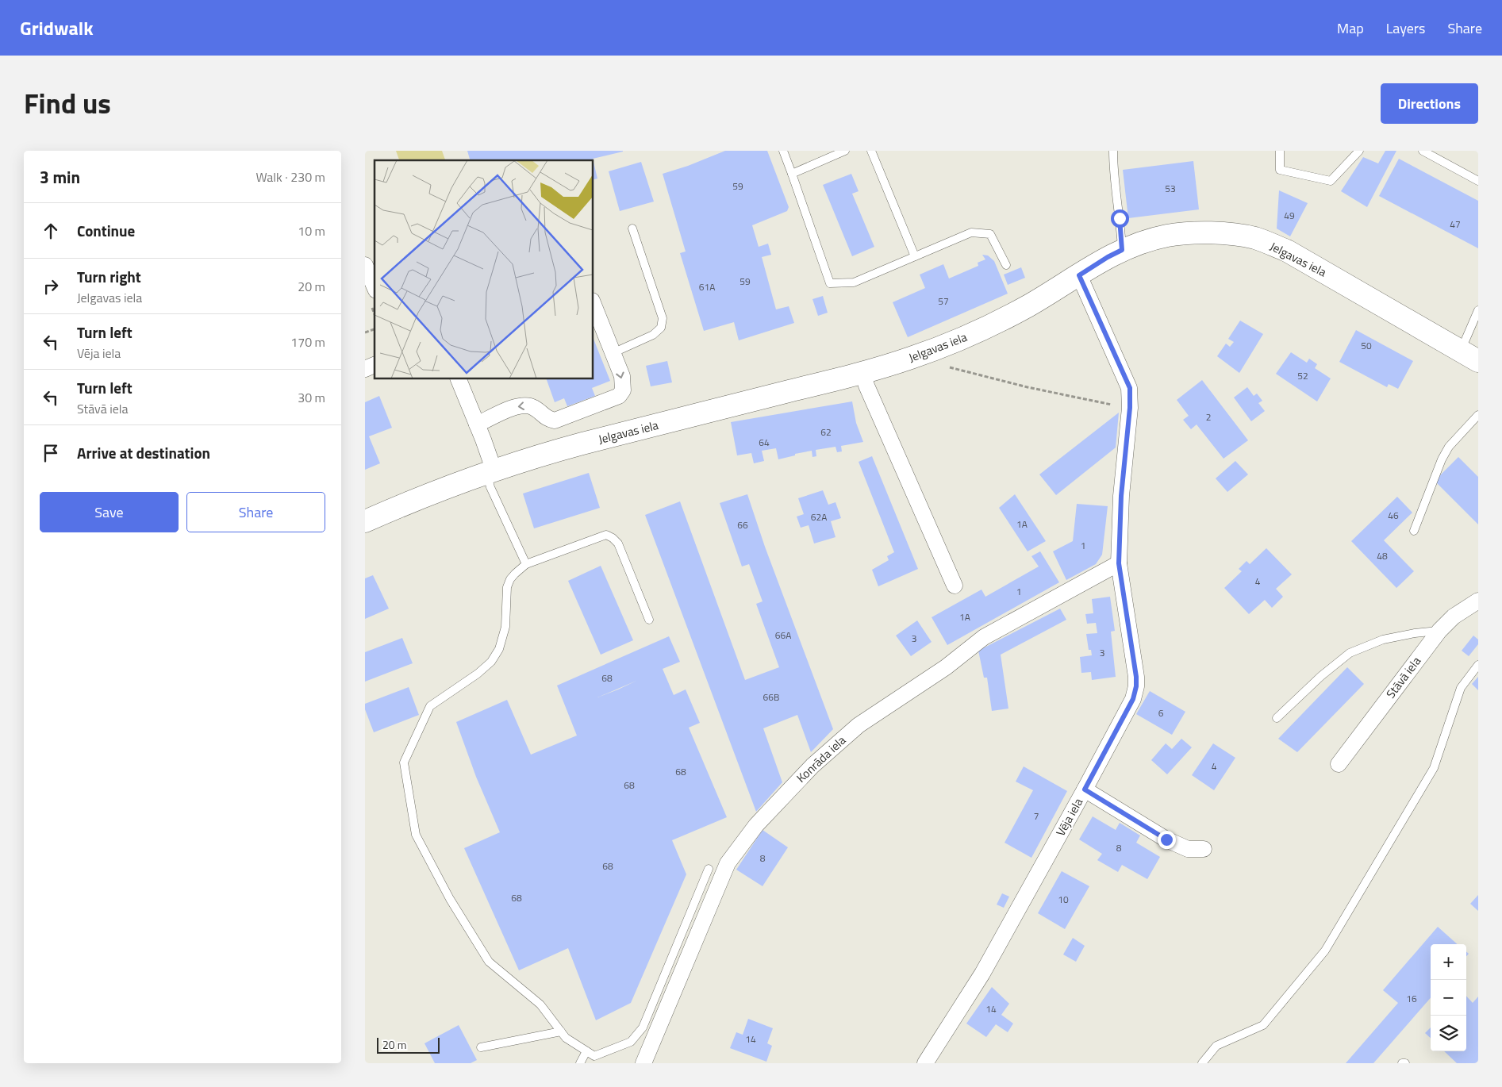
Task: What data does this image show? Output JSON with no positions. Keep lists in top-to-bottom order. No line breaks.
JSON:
{"streets":{"street":["Jelgavas iela","Stāvā iela","Konrāda iela","Vēja iela"]},"crossings":[["Jelgavas iela","Vēja iela"],["Konrāda iela","Vēja iela"]],"house_numbers":["59","53","49","47","59","61A","57","50","52","2","62","64","46","62A","1A","66","1","48","4","1","1A","66A","3","3","68","66B","6","4","68","68","7","8","8","68","68","10","16","14","14"],"scale_bar":"20 m","page":{"header":"Gridwalk","nav":["Map","Layers","Share"],"title":"Find us","buttons":["Directions",["Save","Share"]],"heading":["3 min","Walk · 230 m"],"list":[["Continue","10 m"],["Turn right","Jelgavas iela","20 m"],["Turn left","Vēja iela","170 m"],["Turn left","Stāvā iela","30 m"],"Arrive at destination"],"map_buttons":["+","−"],"scale":"20 m"}}
